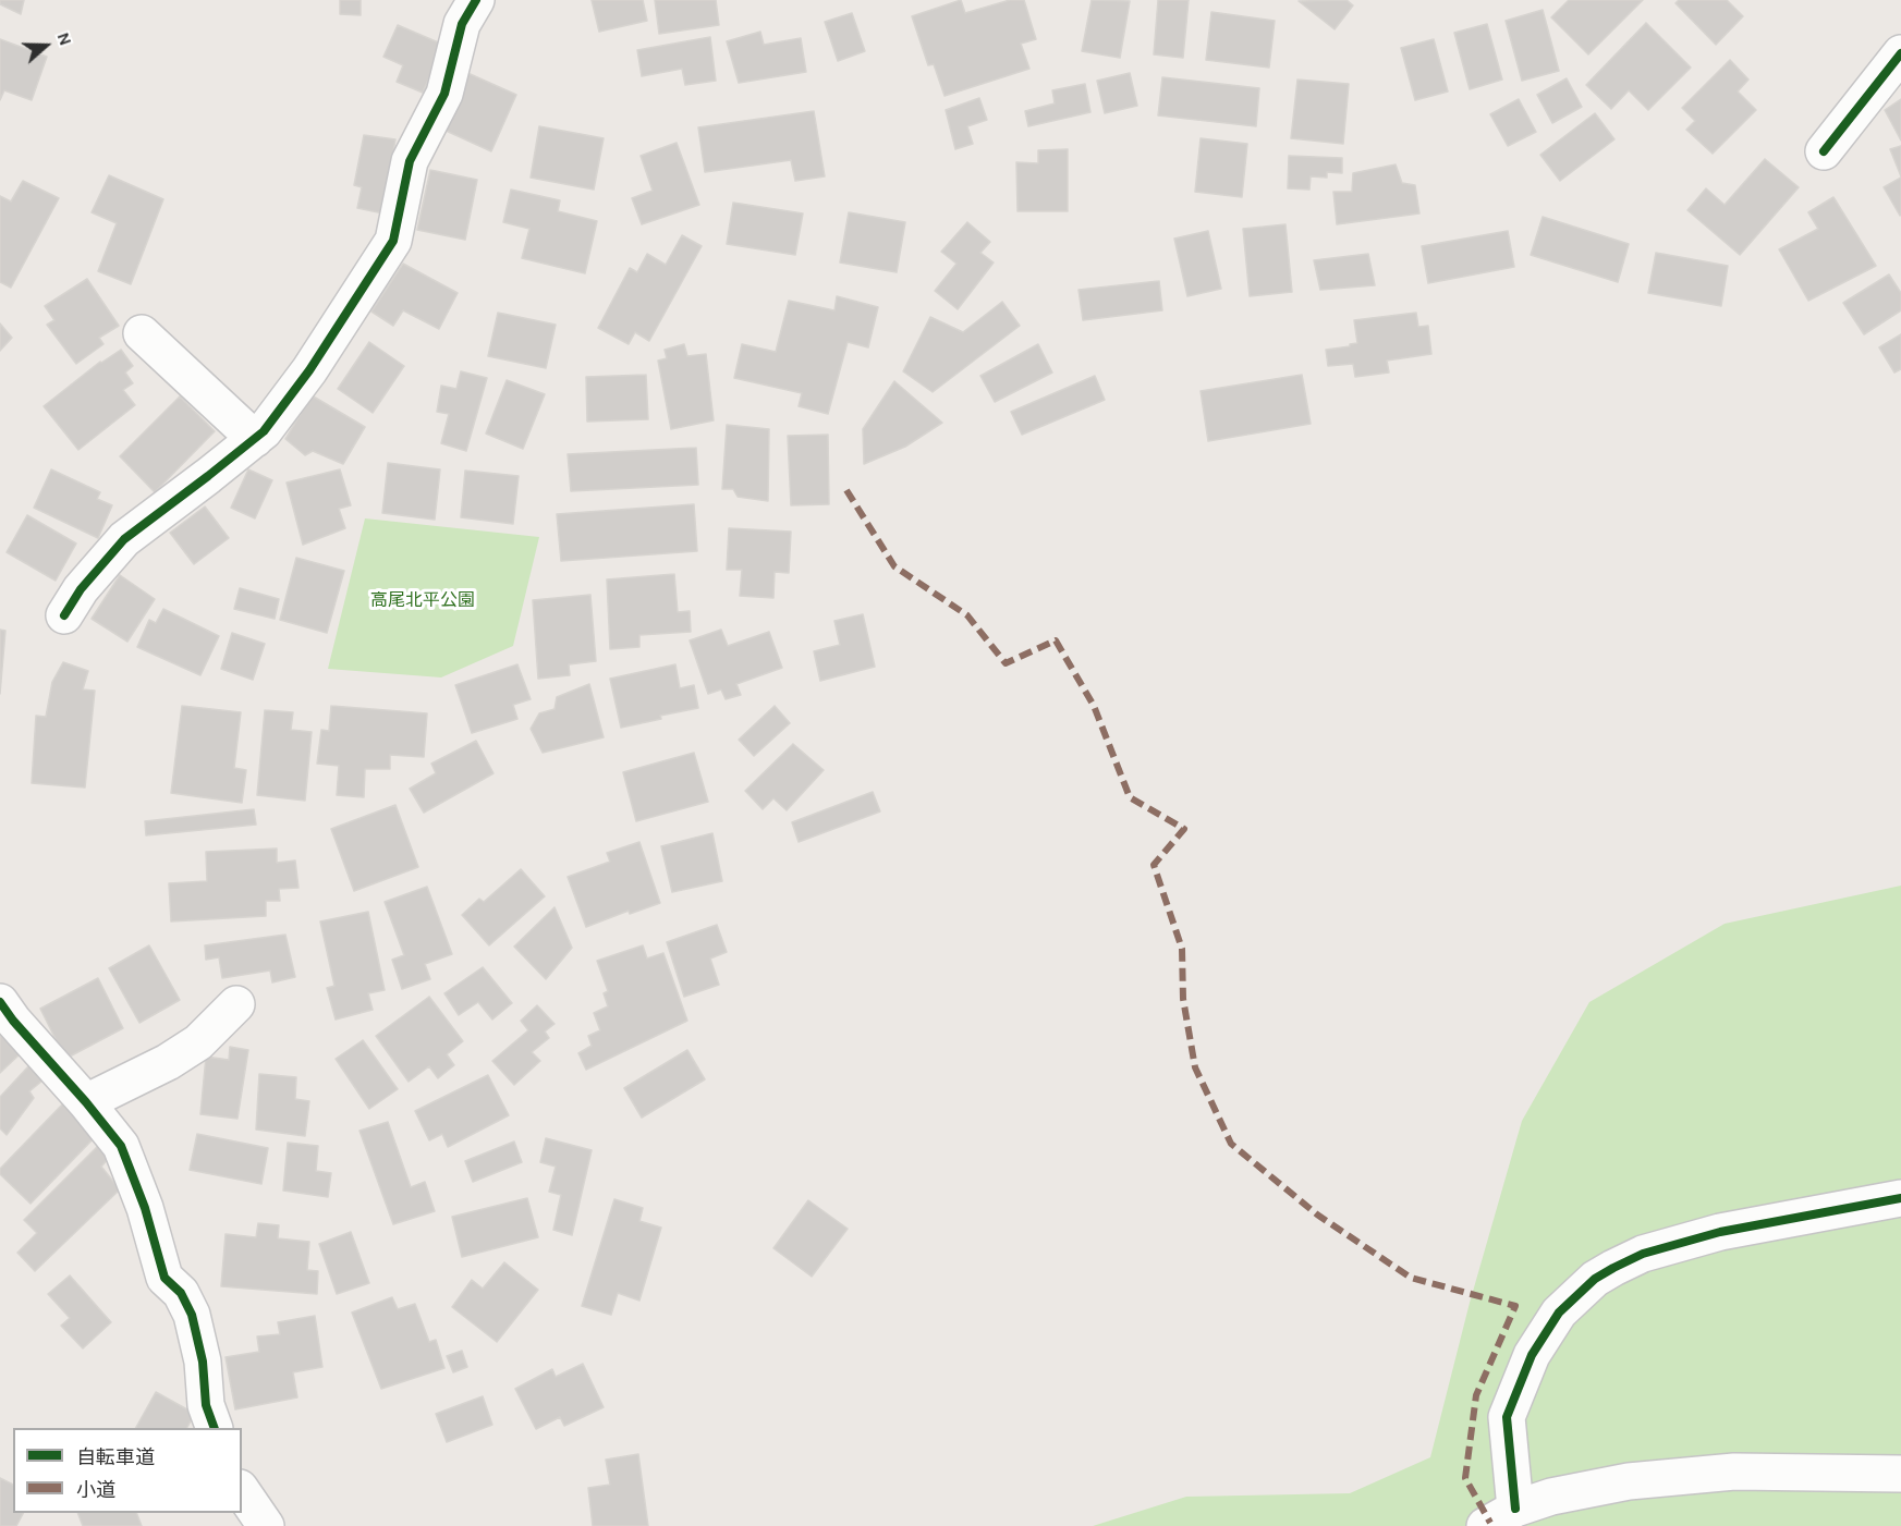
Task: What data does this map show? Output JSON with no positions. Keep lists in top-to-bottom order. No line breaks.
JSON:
{"parks":["高尾北平公園"],"legend":["自転車道","小道"],"north":"right"}
